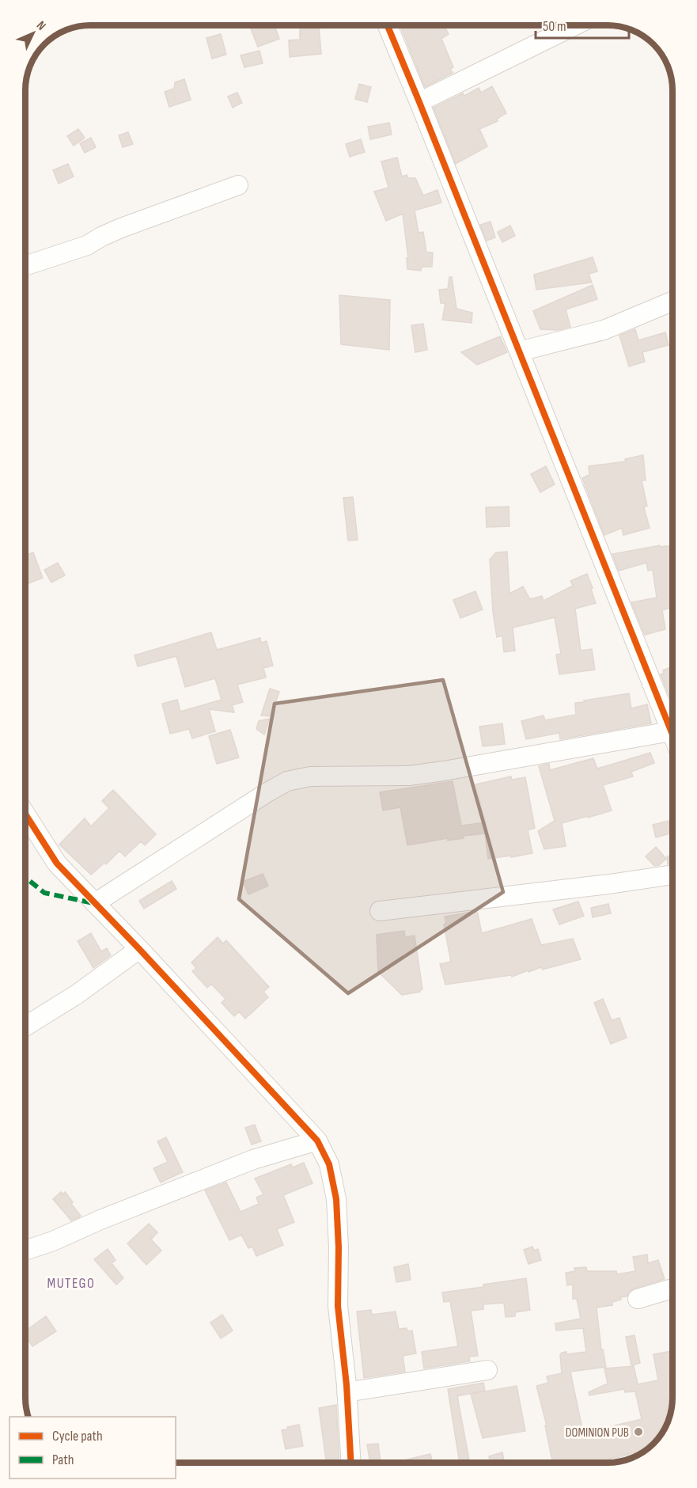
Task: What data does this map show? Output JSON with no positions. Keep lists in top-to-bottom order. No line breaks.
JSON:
{"districts":["MUTEGO"],"places":["DOMINION PUB"],"legend":["Cycle path","Path"],"scale_bar":"50 m","north":"top right"}
